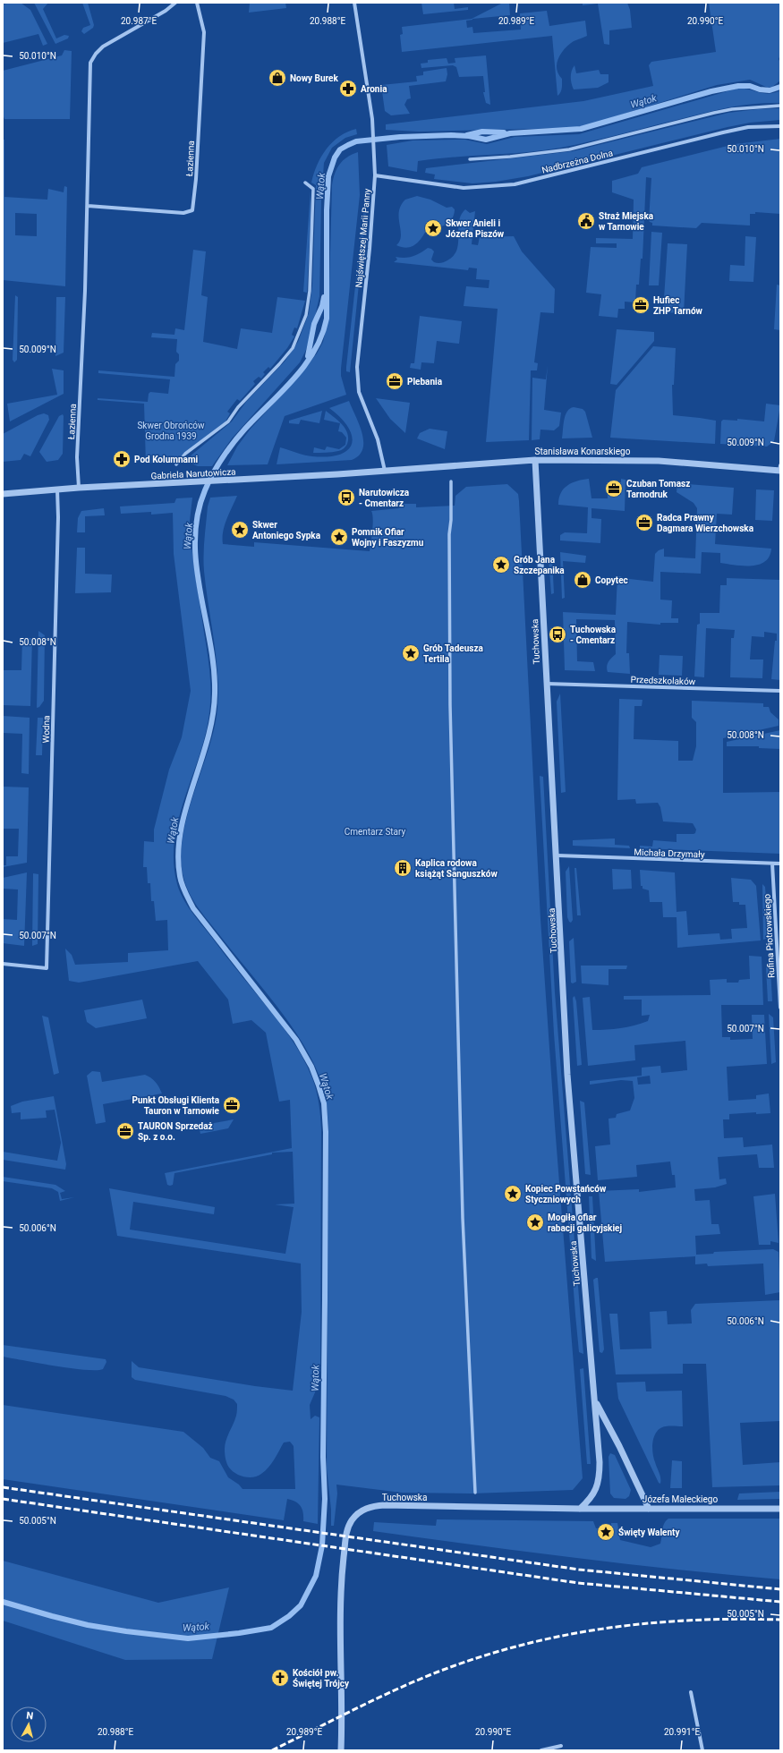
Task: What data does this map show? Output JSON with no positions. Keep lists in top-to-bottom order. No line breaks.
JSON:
{"streets":{"street":["Łazienna","Nadbrzeżna Dolna","Najświętszej Marii Panny","Stanisława Konarskiego","Gabriela Narutowicza","Tuchowska","Przedszkolaków","Wodna","Michała Drzymały","Rufina Piotrowskiego","Józefa Małeckiego"]},"crossings":[["Łazienna","Gabriela Narutowicza"],["Nadbrzeżna Dolna","Najświętszej Marii Panny"],["Najświętszej Marii Panny","Stanisława Konarskiego"],["Najświętszej Marii Panny","Gabriela Narutowicza"],["Stanisława Konarskiego","Gabriela Narutowicza"],["Stanisława Konarskiego","Tuchowska"],["Gabriela Narutowicza","Wodna"],["Tuchowska","Przedszkolaków"],["Tuchowska","Michała Drzymały"],["Tuchowska","Józefa Małeckiego"],["Michała Drzymały","Rufina Piotrowskiego"]],"water":["Wątok"],"parks":["Skwer Obrońców Grodna 1939","Cmentarz Stary"],"places":{"shop":["Nowy Burek","Copytec"],"pharmacy":["Aronia","Pod Kolumnami"],"public building":["Straż Miejska w Tarnowie"],"place":["Skwer Anieli i Józefa Piszów","Skwer Antoniego Sypka","Pomnik Ofiar Wojny i Faszyzmu","Grób Jana Szczepanika","Grób Tadeusza Tertila","Kopiec Powstańców Styczniowych","Mogiła ofiar rabacji galicyjskiej","Święty Walenty"],"office":["Hufiec ZHP Tarnów","Plebania","Czuban Tomasz Tarnodruk","Radca Prawny Dagmara Wierzchowska","Punkt Obsługi Klienta Tauron w Tarnowie","TAURON Sprzedaż Sp. z o.o."],"bus stop":["Narutowicza - Cmentarz","Tuchowska - Cmentarz"],"building":["Kaplica rodowa książąt Sanguszków"],"church":["Kościół pw. Świętej Trójcy"]},"north":"top","coordinates":["20.987°E","20.988°E","20.989°E","20.990°E","50.010°N","50.009°N","50.008°N","50.007°N","50.006°N","50.005°N","20.991°E"]}
